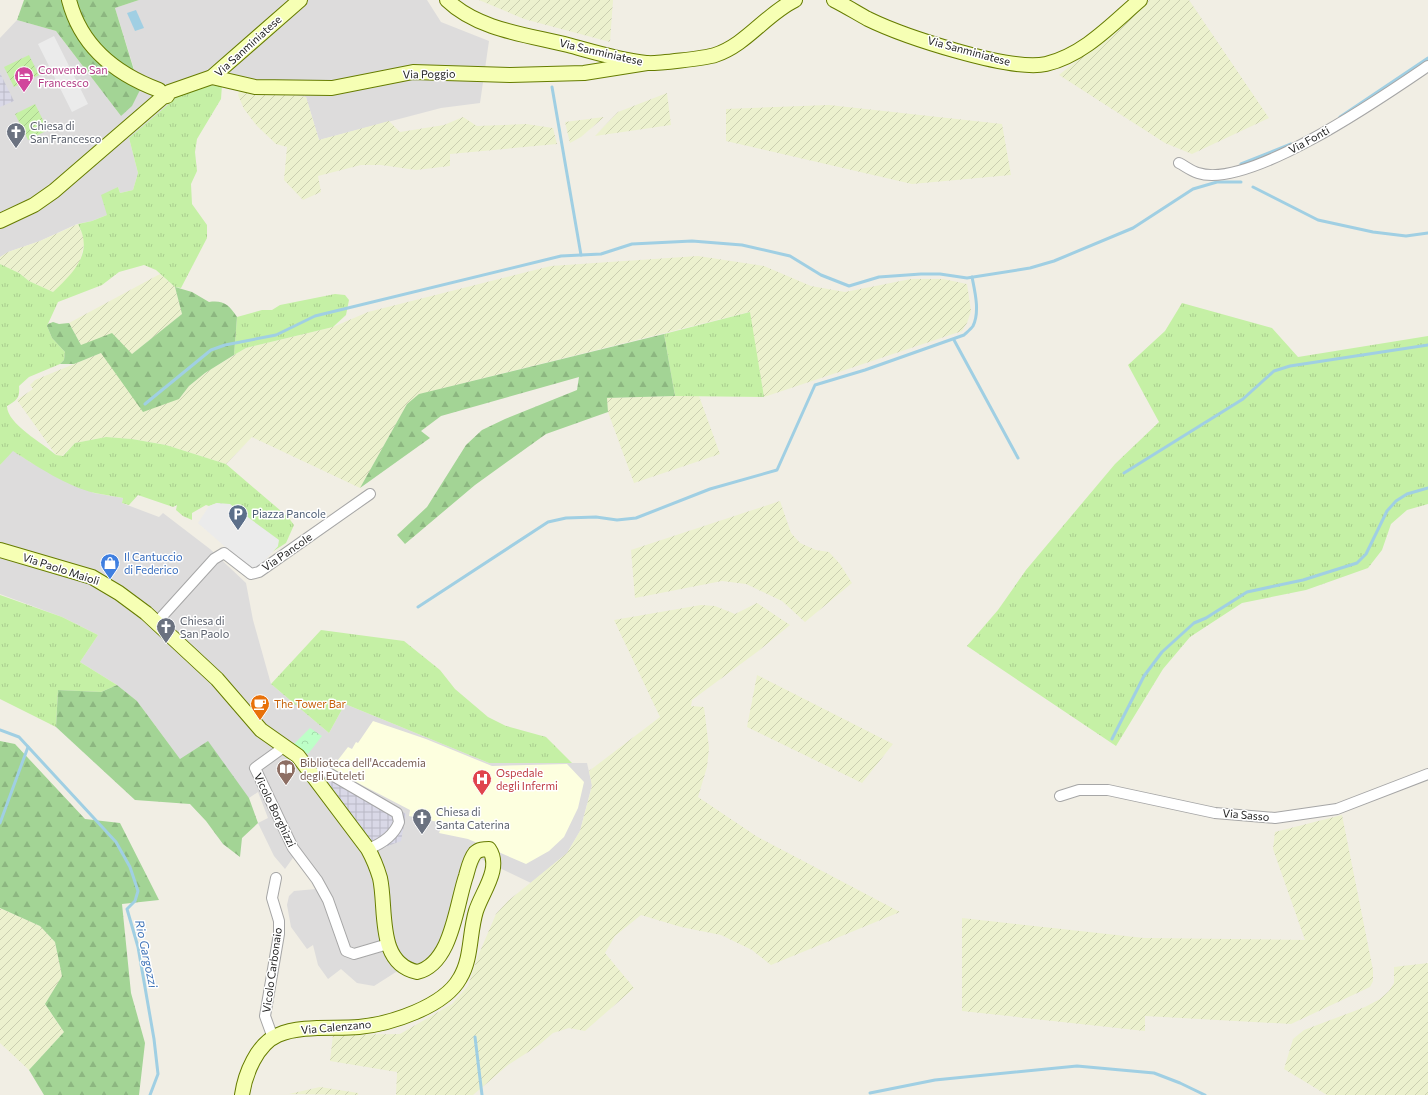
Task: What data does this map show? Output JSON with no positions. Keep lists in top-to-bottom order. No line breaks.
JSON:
{"streets":{"main road":["Via Sanminiatese","Via Poggio","Via Paolo Maioli","Via Calenzano"],"street":["Via Fonti","Via Pancole","Vicolo Borghizzi","Via Sasso","Vicolo Carbonaio"]},"crossings":[["Via Sanminiatese","Via Poggio"],["Via Pancole","Via Paolo Maioli"],["Via Paolo Maioli","Vicolo Borghizzi"],["Via Paolo Maioli","Via Calenzano"],["Vicolo Borghizzi","Via Calenzano"],["Vicolo Carbonaio","Via Calenzano"]],"water":["Rio Gargozzi"],"places":{"hotel":["Convento San Francesco"],"church":["Chiesa di San Francesco","Chiesa di San Paolo","Chiesa di Santa Caterina"],"parking":["Piazza Pancole"],"shop":["Il Cantuccio di Federico"],"cafe":["The Tower Bar"],"library":["Biblioteca dell'Accademia degli Euteleti"],"hospital":["Ospedale degli Infermi"]}}
